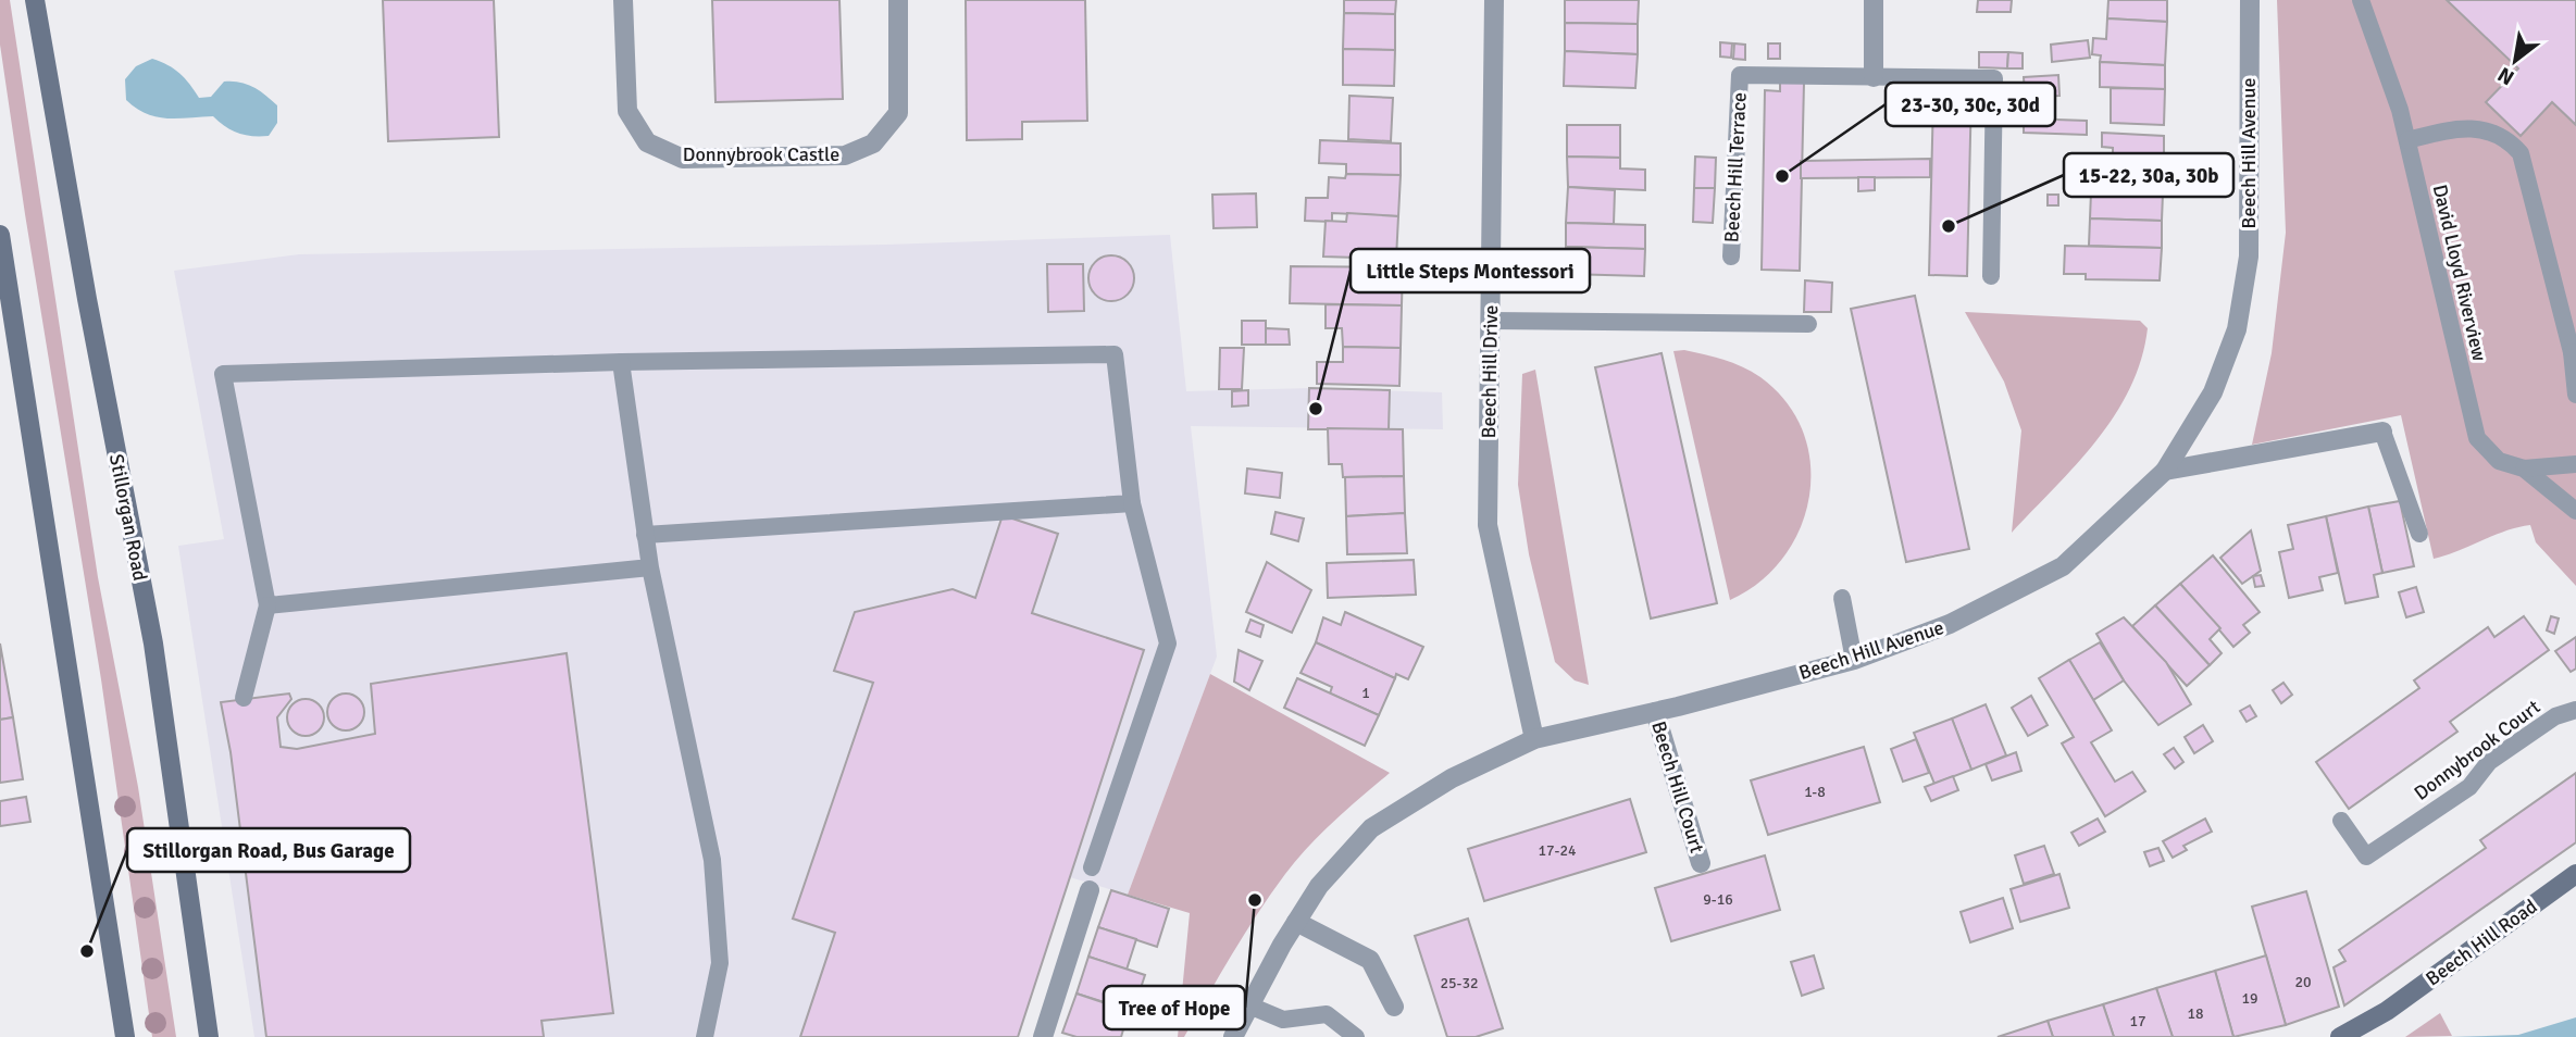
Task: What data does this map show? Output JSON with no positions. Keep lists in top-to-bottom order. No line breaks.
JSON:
{"streets":{"main road":["Stillorgan Road","Beech Hill Road"],"street":["Beech Hill Avenue","Donnybrook Castle","Beech Hill Drive","Beech Hill Court"],"lane":["Beech Hill Terrace","David Lloyd Riverview","Donnybrook Court"]},"crossings":[["Beech Hill Avenue","Beech Hill Drive"],["Beech Hill Avenue","Beech Hill Court"]],"places":["23-30, 30c, 30d","15-22, 30a, 30b","Little Steps Montessori","Tree of Hope","Stillorgan Road, Bus Garage"],"house_numbers":["1","1-8","17-24","9-16","20","25-32","19","18","17"],"north":"bottom left"}
